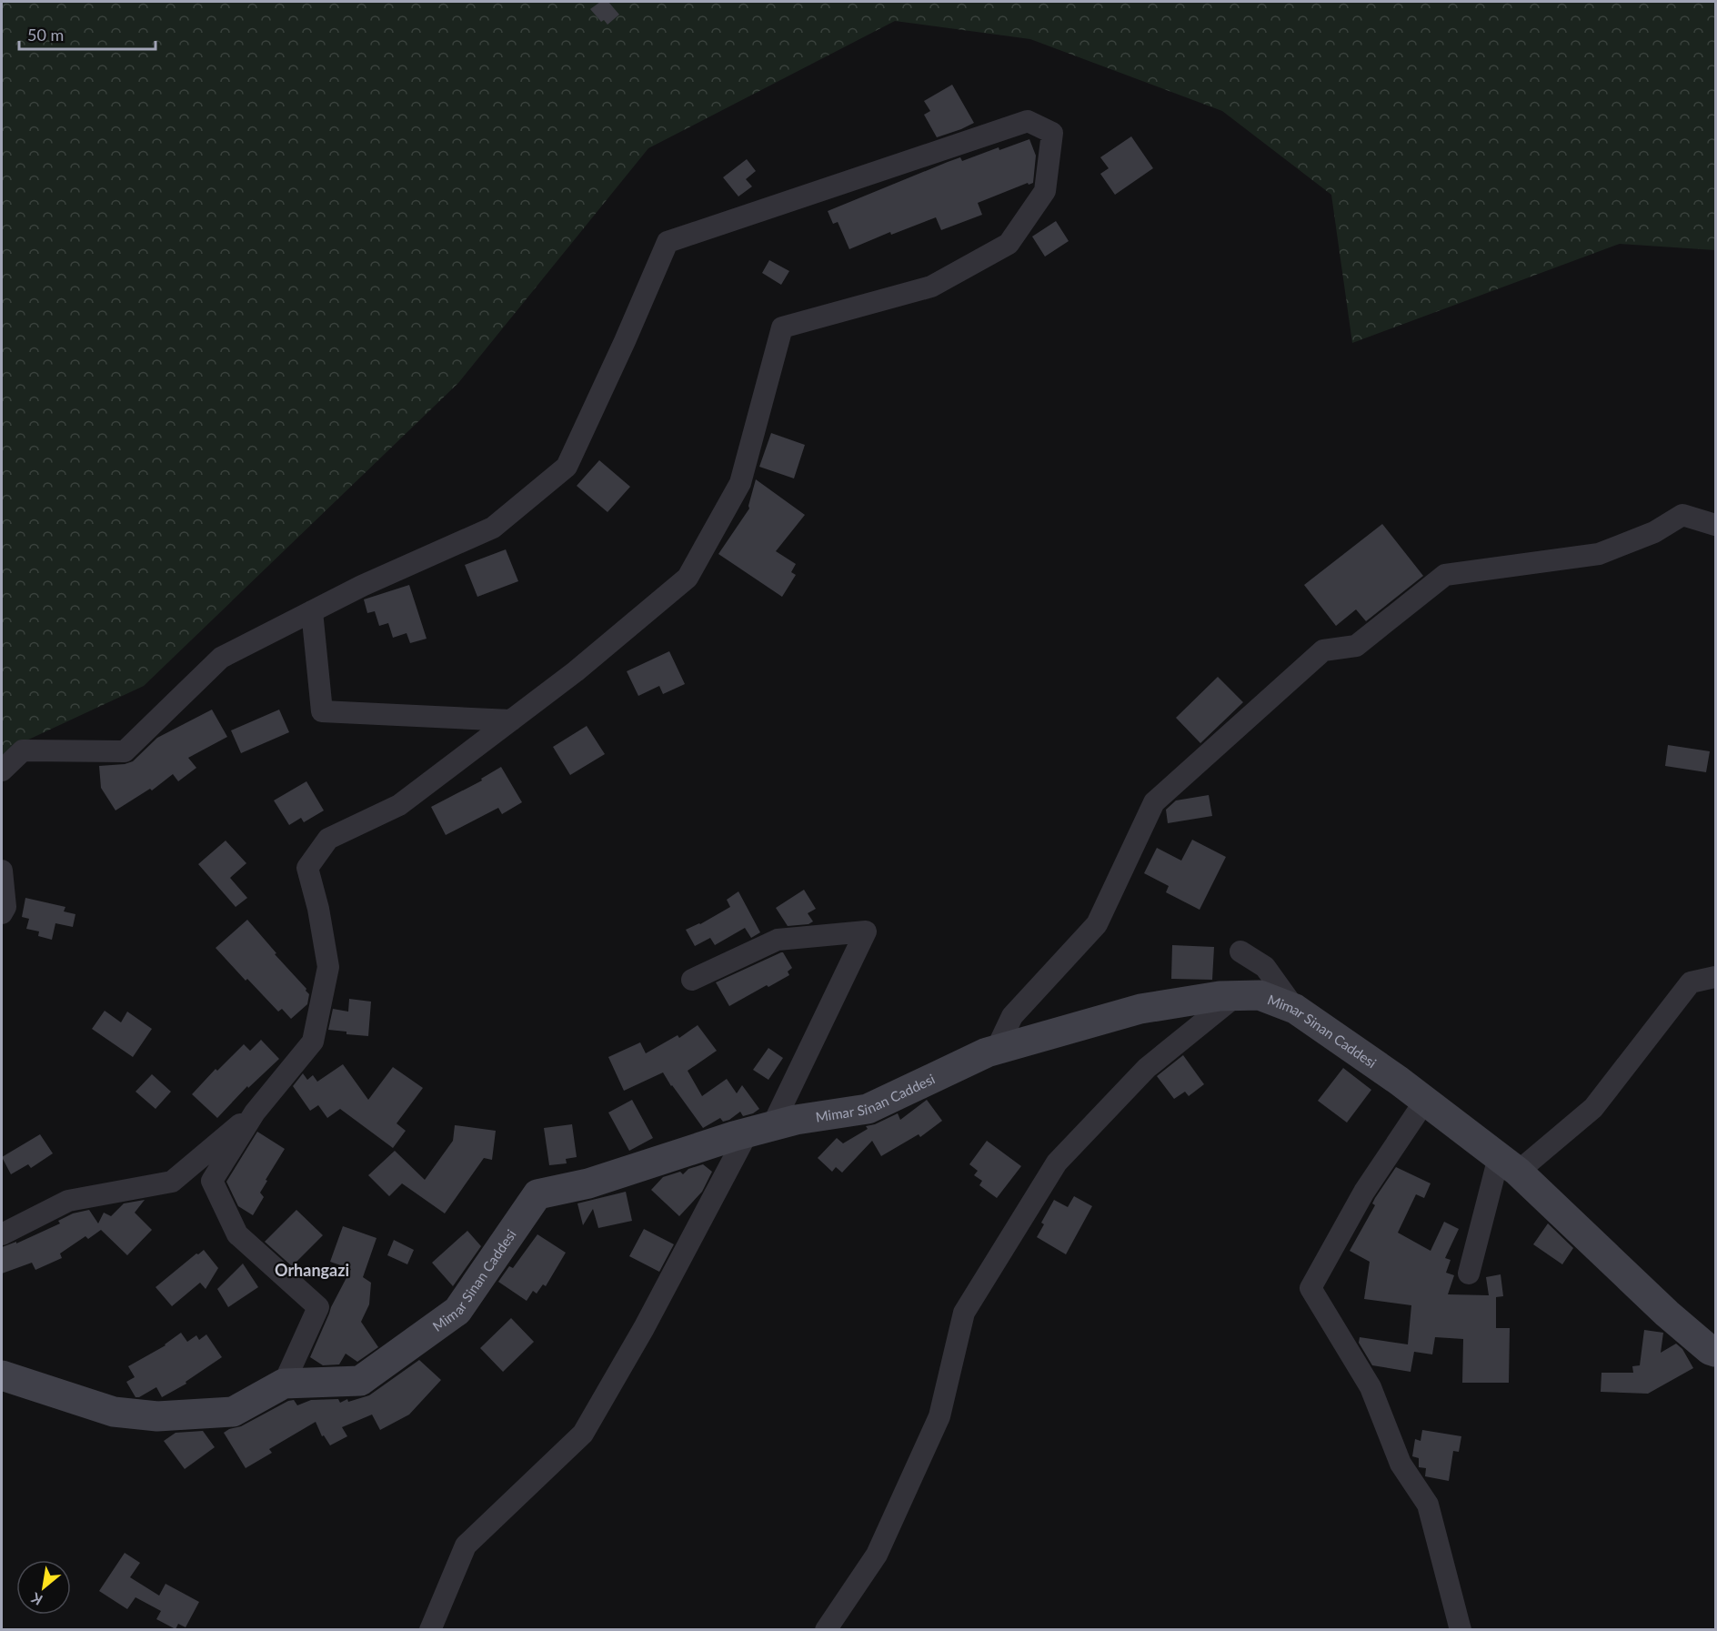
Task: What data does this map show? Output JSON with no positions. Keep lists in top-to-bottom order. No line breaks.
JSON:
{"streets":{"street":["Mimar Sinan Caddesi"]},"districts":["Orhangazi"],"scale_bar":"50 m","north":"bottom left"}
